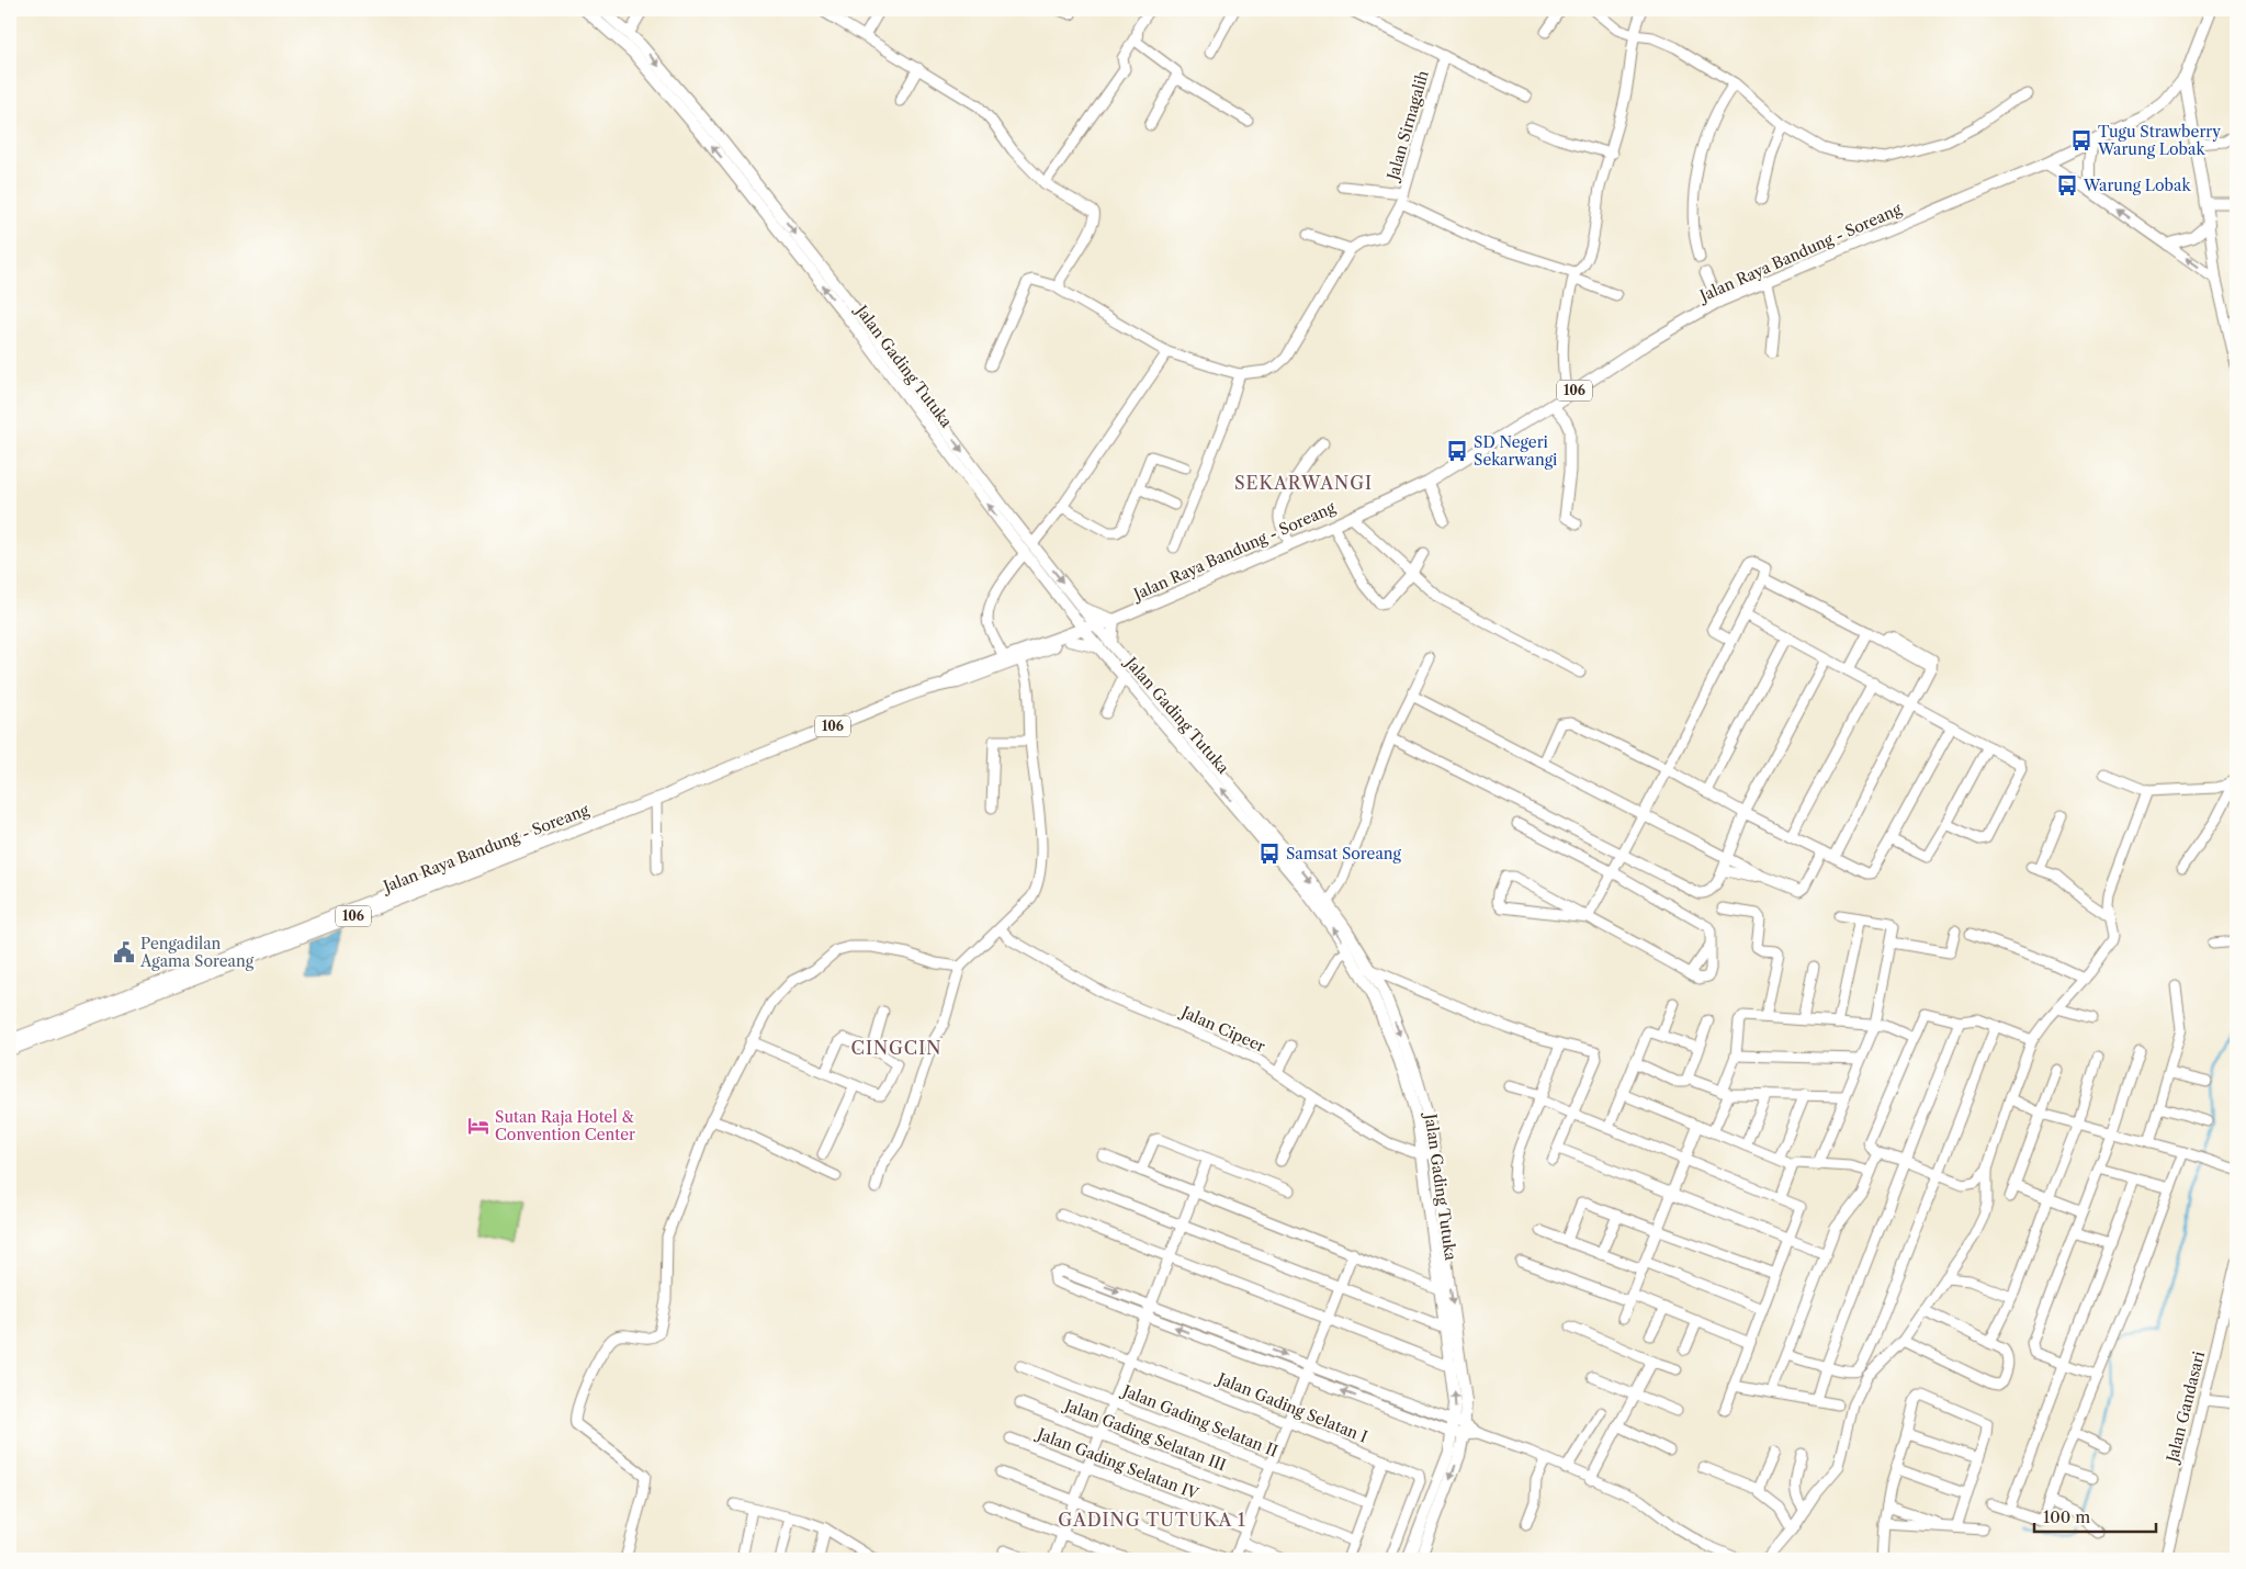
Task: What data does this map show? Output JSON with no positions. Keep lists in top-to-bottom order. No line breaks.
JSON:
{"streets":{"main road":["Jalan Raya Bandung - Soreang","Jalan Gading Tutuka","106"],"street":["Jalan Sirnagalih","Jalan Cipeer","Jalan Gandasari","Jalan Gading Selatan I","Jalan Gading Selatan II","Jalan Gading Selatan III","Jalan Gading Selatan IV"]},"crossings":[["Jalan Raya Bandung - Soreang","Jalan Gading Tutuka"],["Jalan Raya Bandung - Soreang","106"],["Jalan Gading Tutuka","Jalan Cipeer"]],"districts":["SEKARWANGI","CINGCIN","GADING TUTUKA 1"],"places":{"bus stop":["Tugu Strawberry Warung Lobak","Warung Lobak","SD Negeri Sekarwangi","Samsat Soreang"],"public building":["Pengadilan Agama Soreang"],"hotel":["Sutan Raja Hotel & Convention Center"]},"scale_bar":"100 m"}
